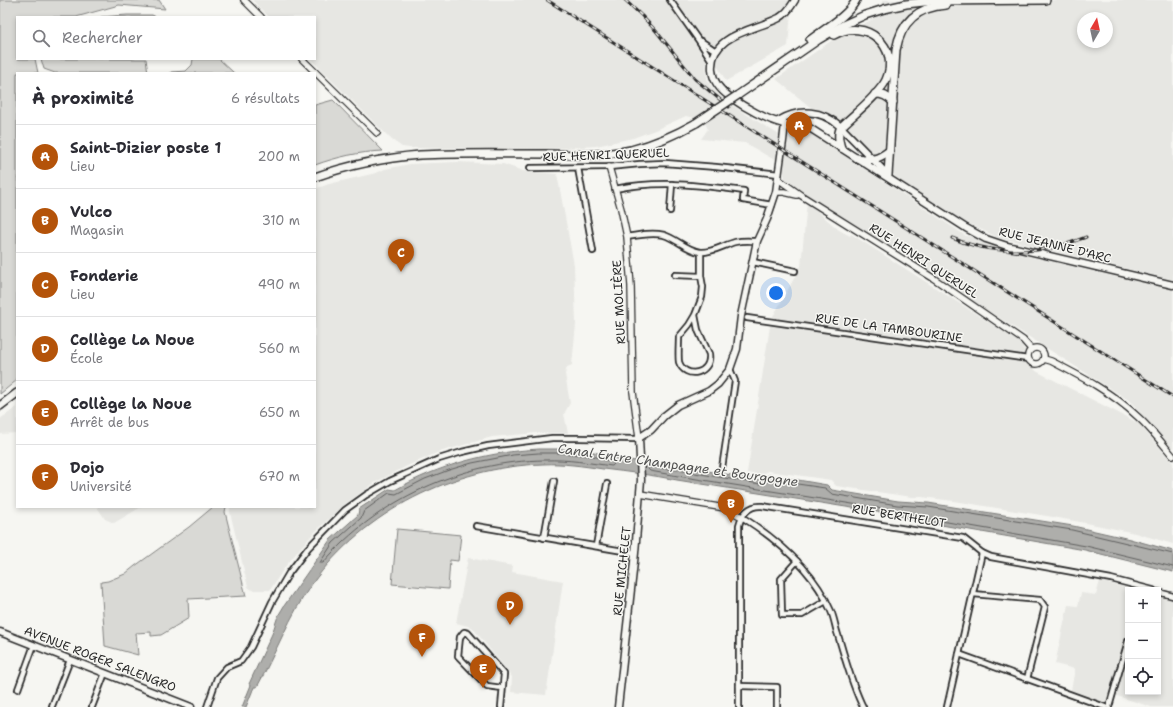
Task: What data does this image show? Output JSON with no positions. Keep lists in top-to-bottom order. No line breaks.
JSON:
{"streets":{"main road":["RUE JEANNE D'ARC","RUE MICHELET","AVENUE ROGER SALENGRO"],"street":["RUE HENRI QUERUEL","RUE MOLIÈRE","RUE DE LA TAMBOURINE","RUE BERTHELOT"]},"crossings":[["RUE HENRI QUERUEL","RUE MOLIÈRE"],["RUE HENRI QUERUEL","RUE DE LA TAMBOURINE"],["RUE MOLIÈRE","RUE MICHELET"]],"water":["Canal Entre Champagne et Bourgogne"],"north":"top","page":{"search":"Rechercher","heading":["À proximité","6 résultats"],"pins":["A","C","B","D","F","E"],"list":[{"mark":"A","name":"Saint-Dizier poste 1","note":"Lieu","value":"200 m"},{"mark":"B","name":"Vulco","note":"Magasin","value":"310 m"},{"mark":"C","name":"Fonderie","note":"Lieu","value":"490 m"},{"mark":"D","name":"Collège La Noue","note":"École","value":"560 m"},{"mark":"E","name":"Collège la Noue","note":"Arrêt de bus","value":"650 m"},{"mark":"F","name":"Dojo","note":"Université","value":"670 m"}],"map_buttons":["+","−"]}}
